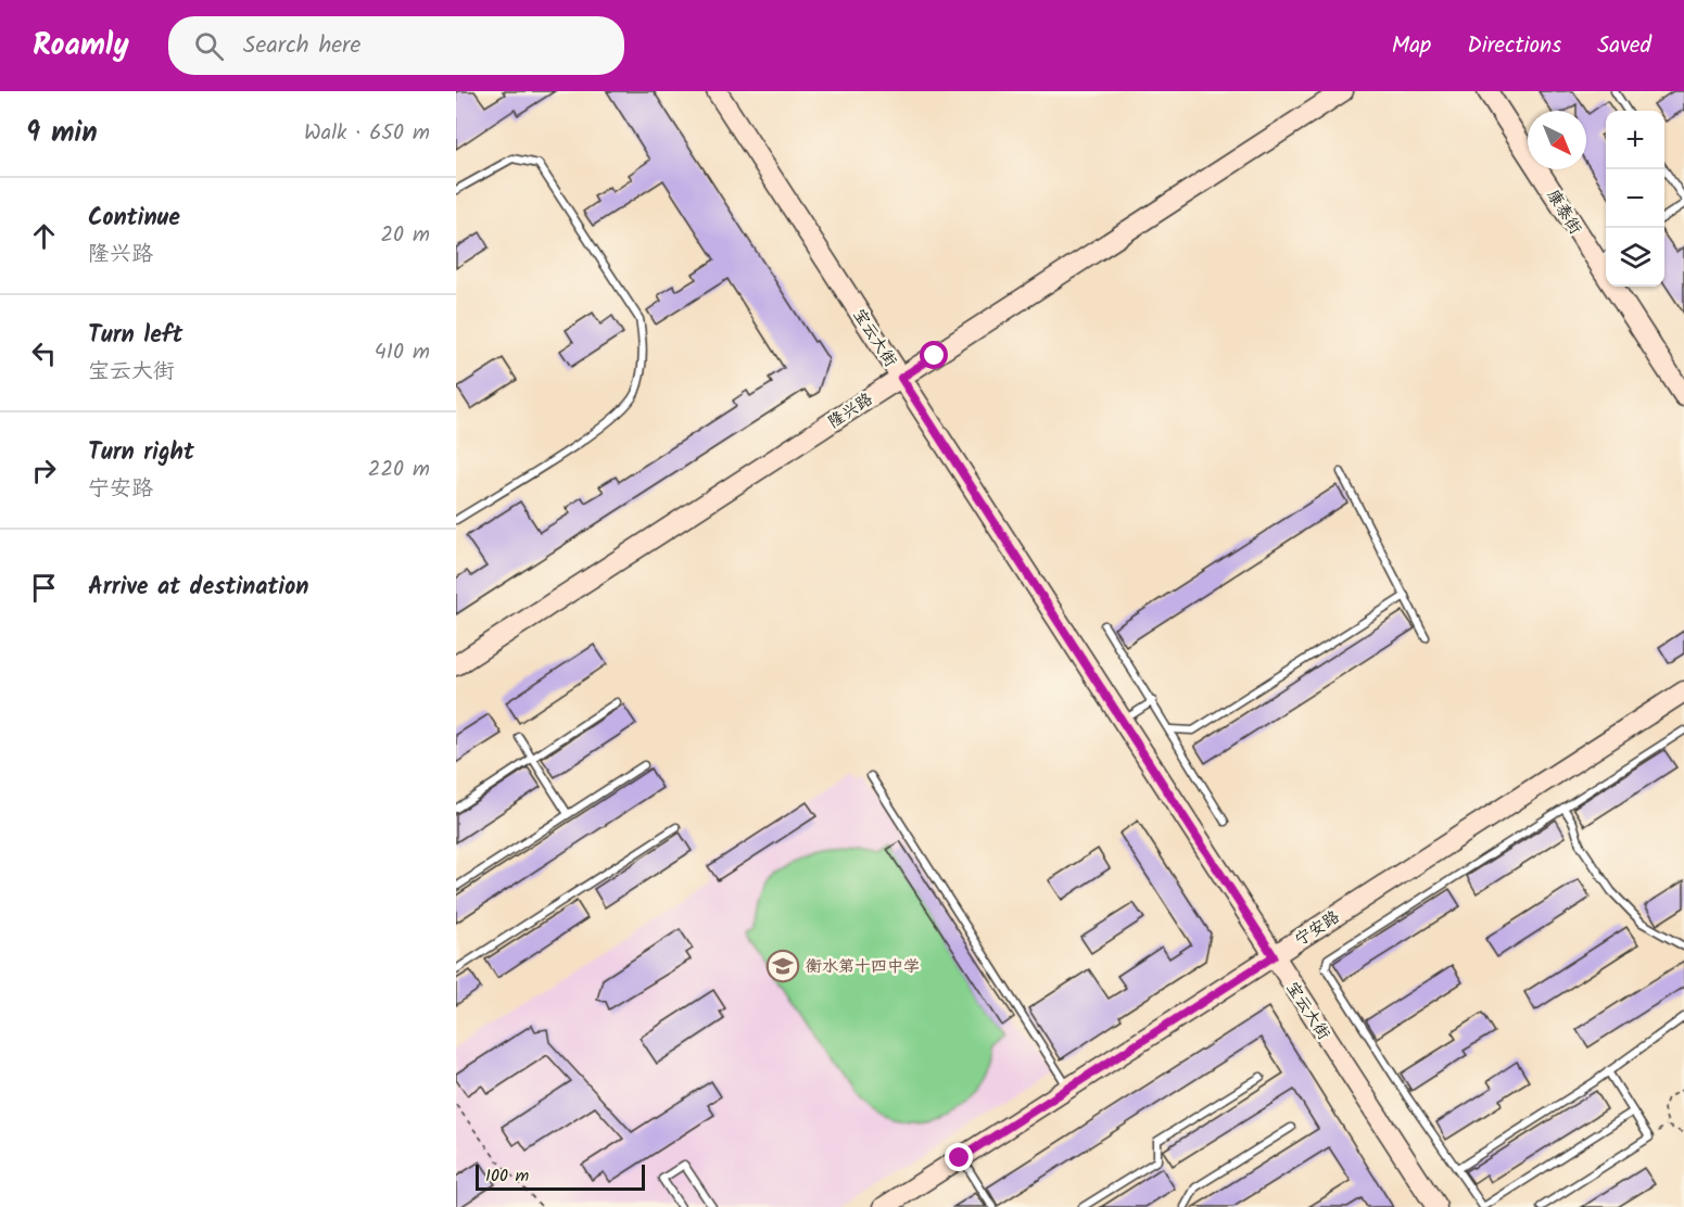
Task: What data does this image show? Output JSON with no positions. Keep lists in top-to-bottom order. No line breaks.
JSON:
{"streets":{"street":["康泰街","宝云大街","隆兴路","宁安路"]},"crossings":[["宝云大街","隆兴路"],["宝云大街","宁安路"]],"places":{"school or university":["衡水第十四中学"]},"scale_bar":"100 m","north":"bottom right","page":{"header":"Roamly","search":"Search here","nav":["Map","Directions","Saved"],"heading":["9 min","Walk · 650 m"],"map_buttons":["+","−"],"list":[["Continue","隆兴路","20 m"],["Turn left","宝云大街","410 m"],["Turn right","宁安路","220 m"],"Arrive at destination"],"scale":"100 m"}}
